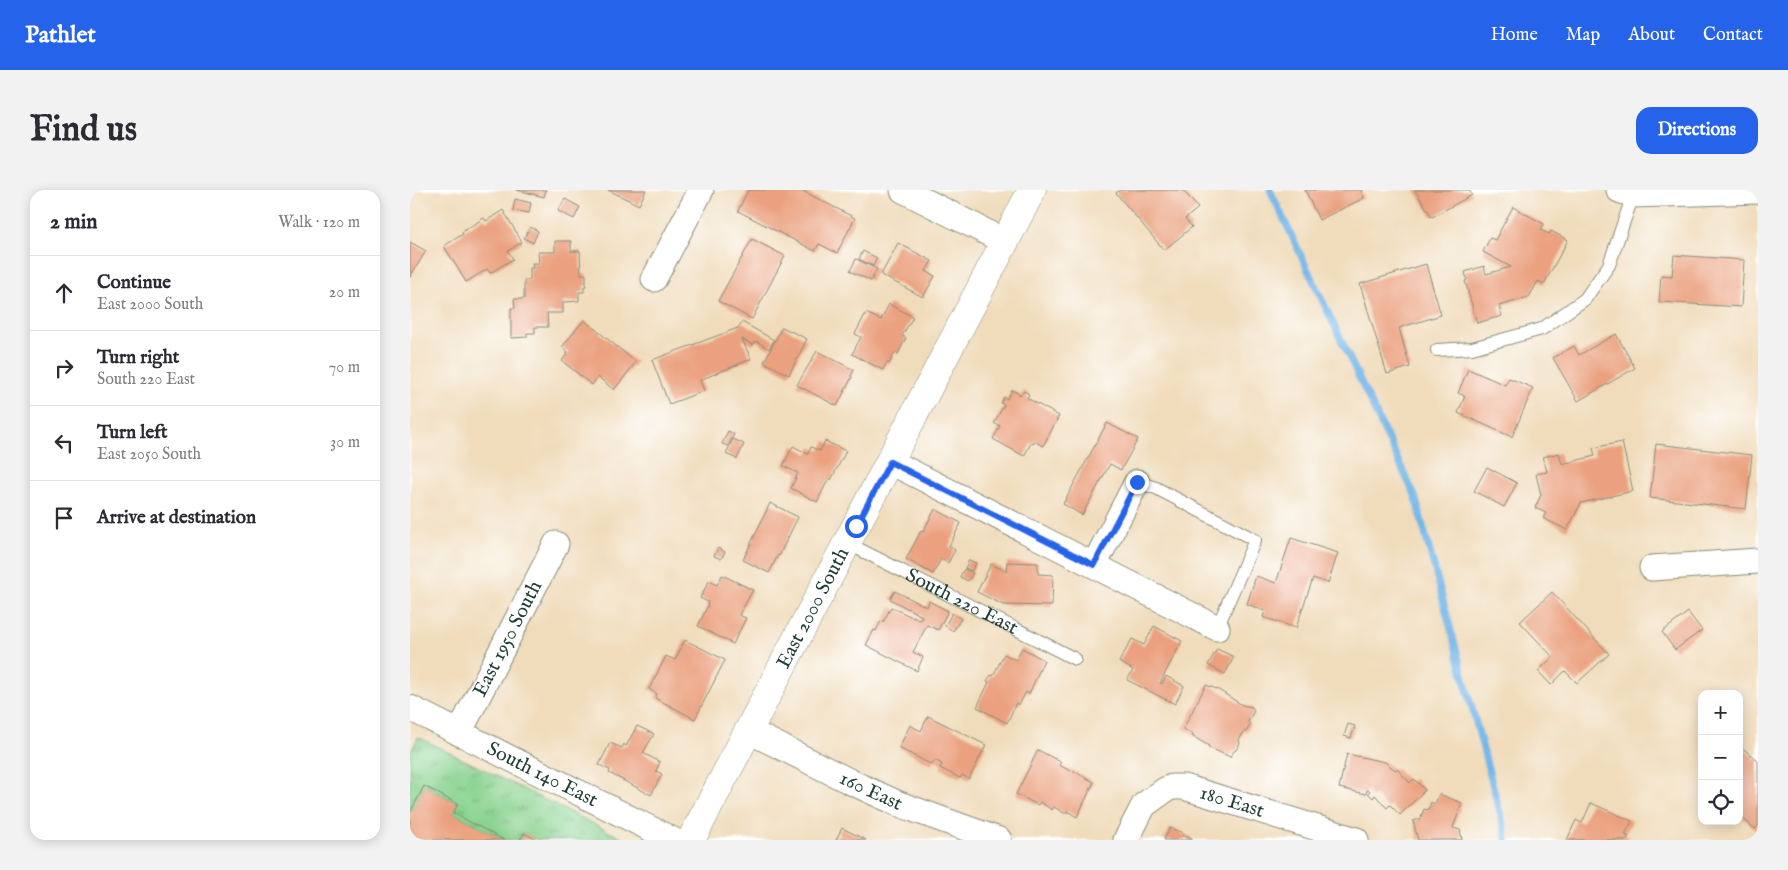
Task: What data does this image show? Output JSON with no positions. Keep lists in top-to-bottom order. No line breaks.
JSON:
{"streets":{"street":["East 2000 South","East 1950 South","South 140 East","160 East","180 East"],"lane":["South 220 East"]},"crossings":[["South 220 East","East 2000 South"],["East 2000 South","160 East"],["East 1950 South","South 140 East"]],"page":{"header":"Pathlet","nav":["Home","Map","About","Contact"],"buttons":"Directions","title":"Find us","heading":["2 min","Walk · 120 m"],"list":[["Continue","East 2000 South","20 m"],["Turn right","South 220 East","70 m"],["Turn left","East 2050 South","30 m"],"Arrive at destination"],"map_buttons":["+","−"]}}
